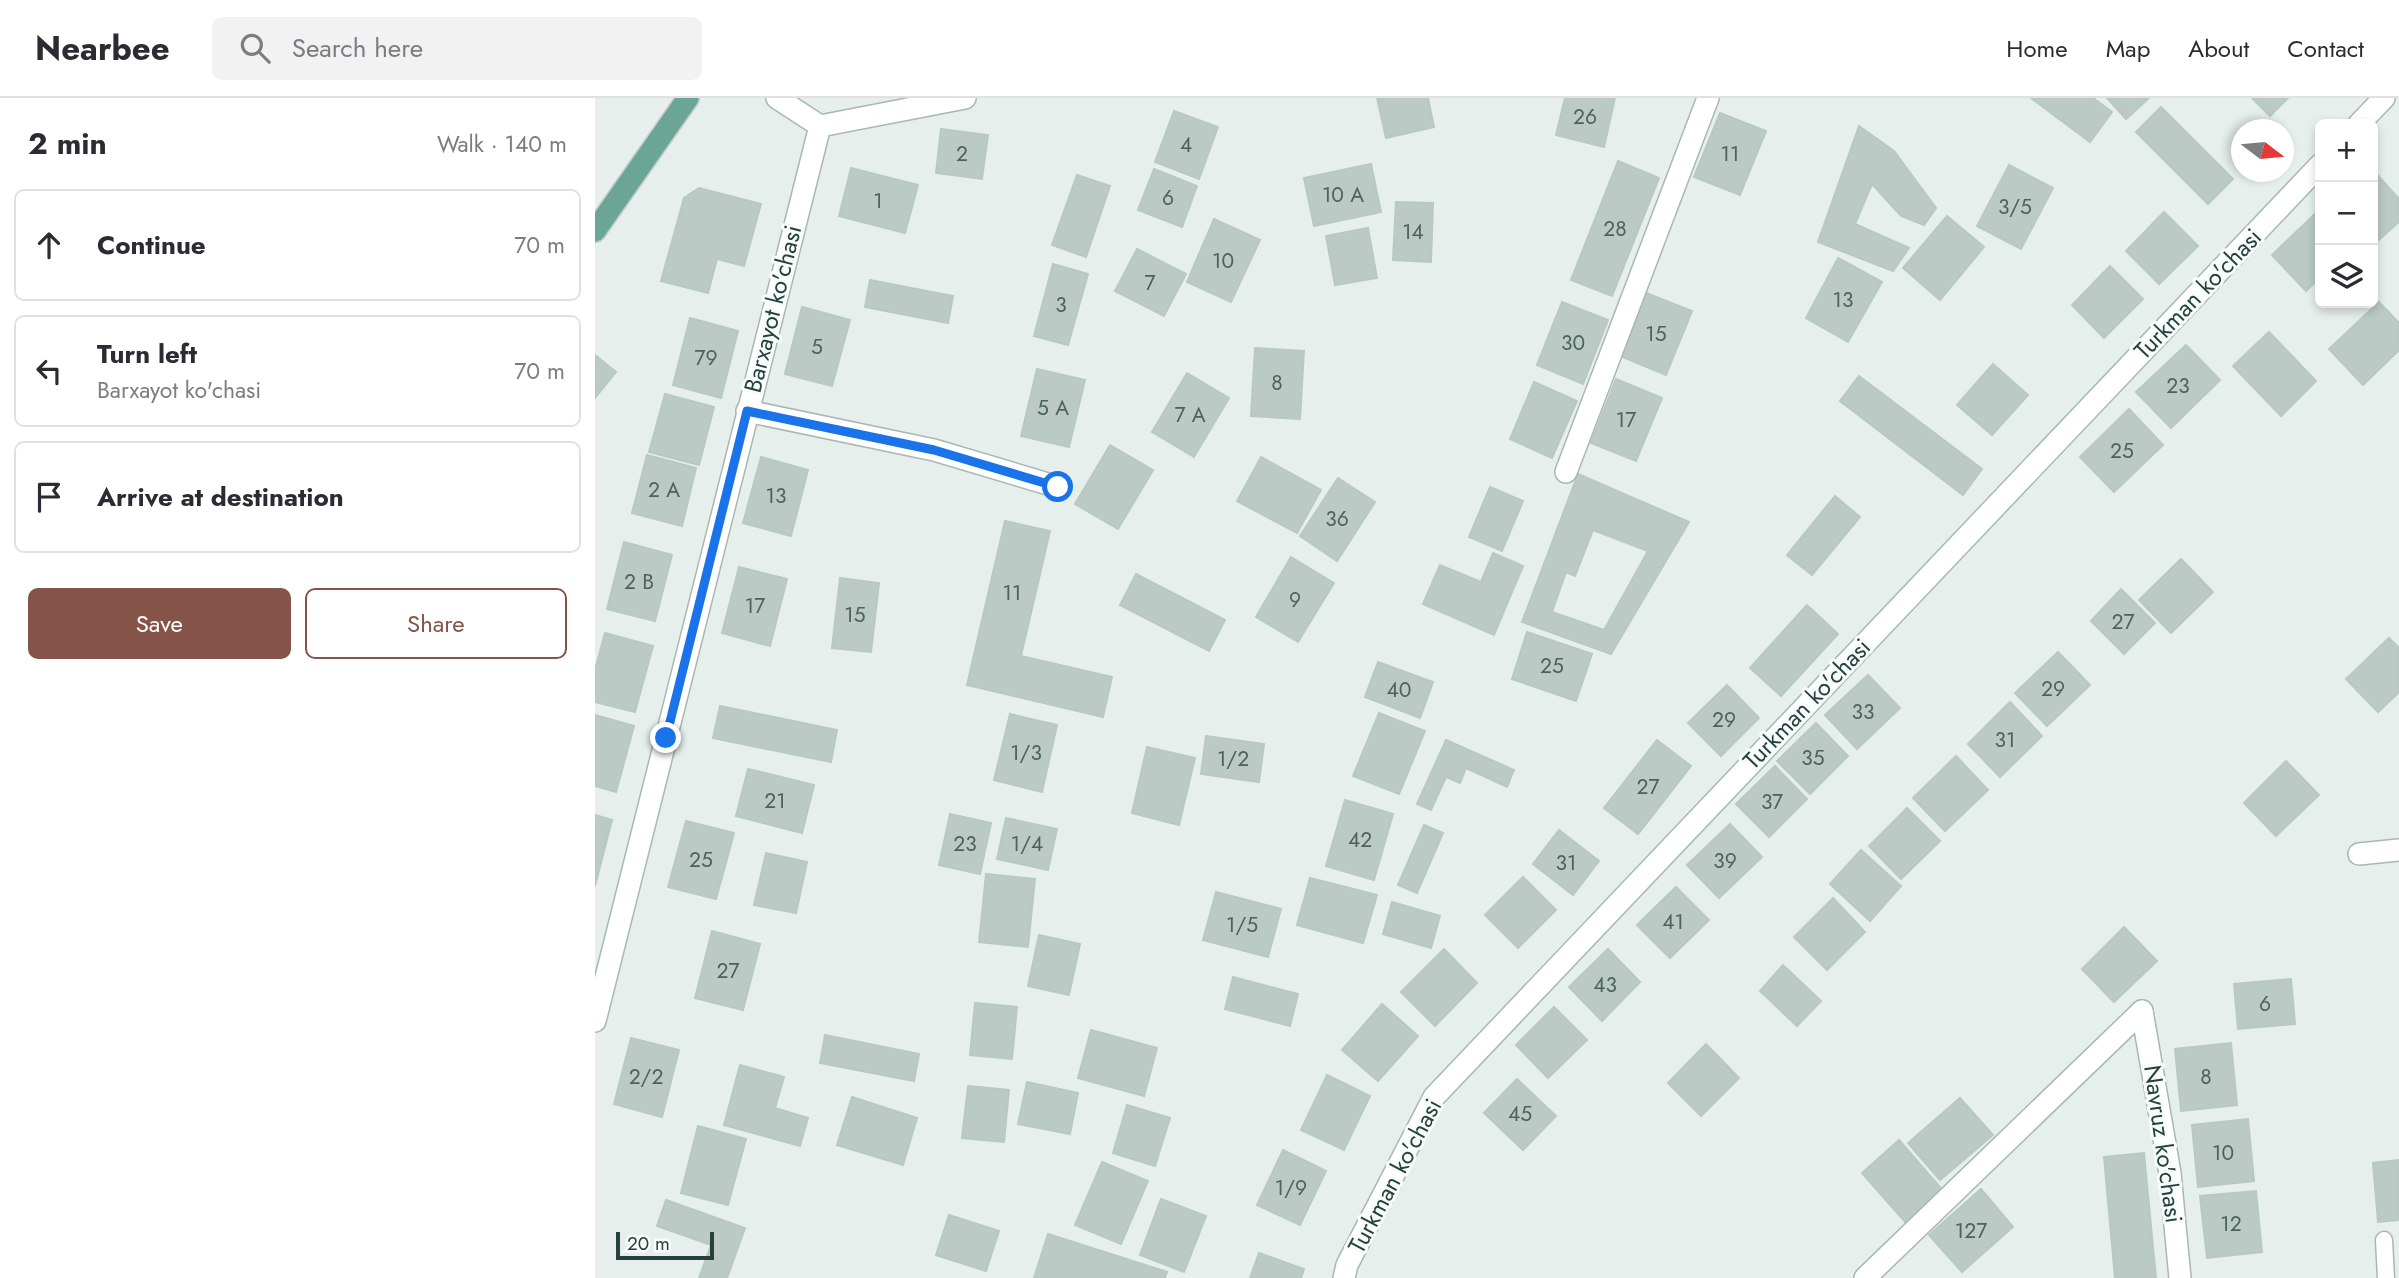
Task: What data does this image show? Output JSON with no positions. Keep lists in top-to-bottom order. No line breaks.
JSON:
{"streets":{"street":["Turkman ko'chasi","Barxayot ko'chasi","Navruz ko'chasi"]},"house_numbers":["26","4","2","11","10 А","6","1","3/5","28","14","10","7","13","3","15","30","5","79","8","23","5 А","7 А","17","25","2 А","13","36","2 В","11","9","17","15","27","25","29","40","33","29","31","1/3","35","1/2","27","21","37","42","23","1/4","25","39","31","41","1/5","27","43","6","2/2","8","45","10","1/9","12","127"],"scale_bar":"20 m","north":"right","page":{"header":"Nearbee","search":"Search here","nav":["Home","Map","About","Contact"],"heading":["2 min","Walk · 140 m"],"map_buttons":["+","−"],"list":[["Continue","70 m"],["Turn left","Barxayot ko'chasi","70 m"],"Arrive at destination"],"buttons":["Save","Share"],"scale":"20 m"}}
